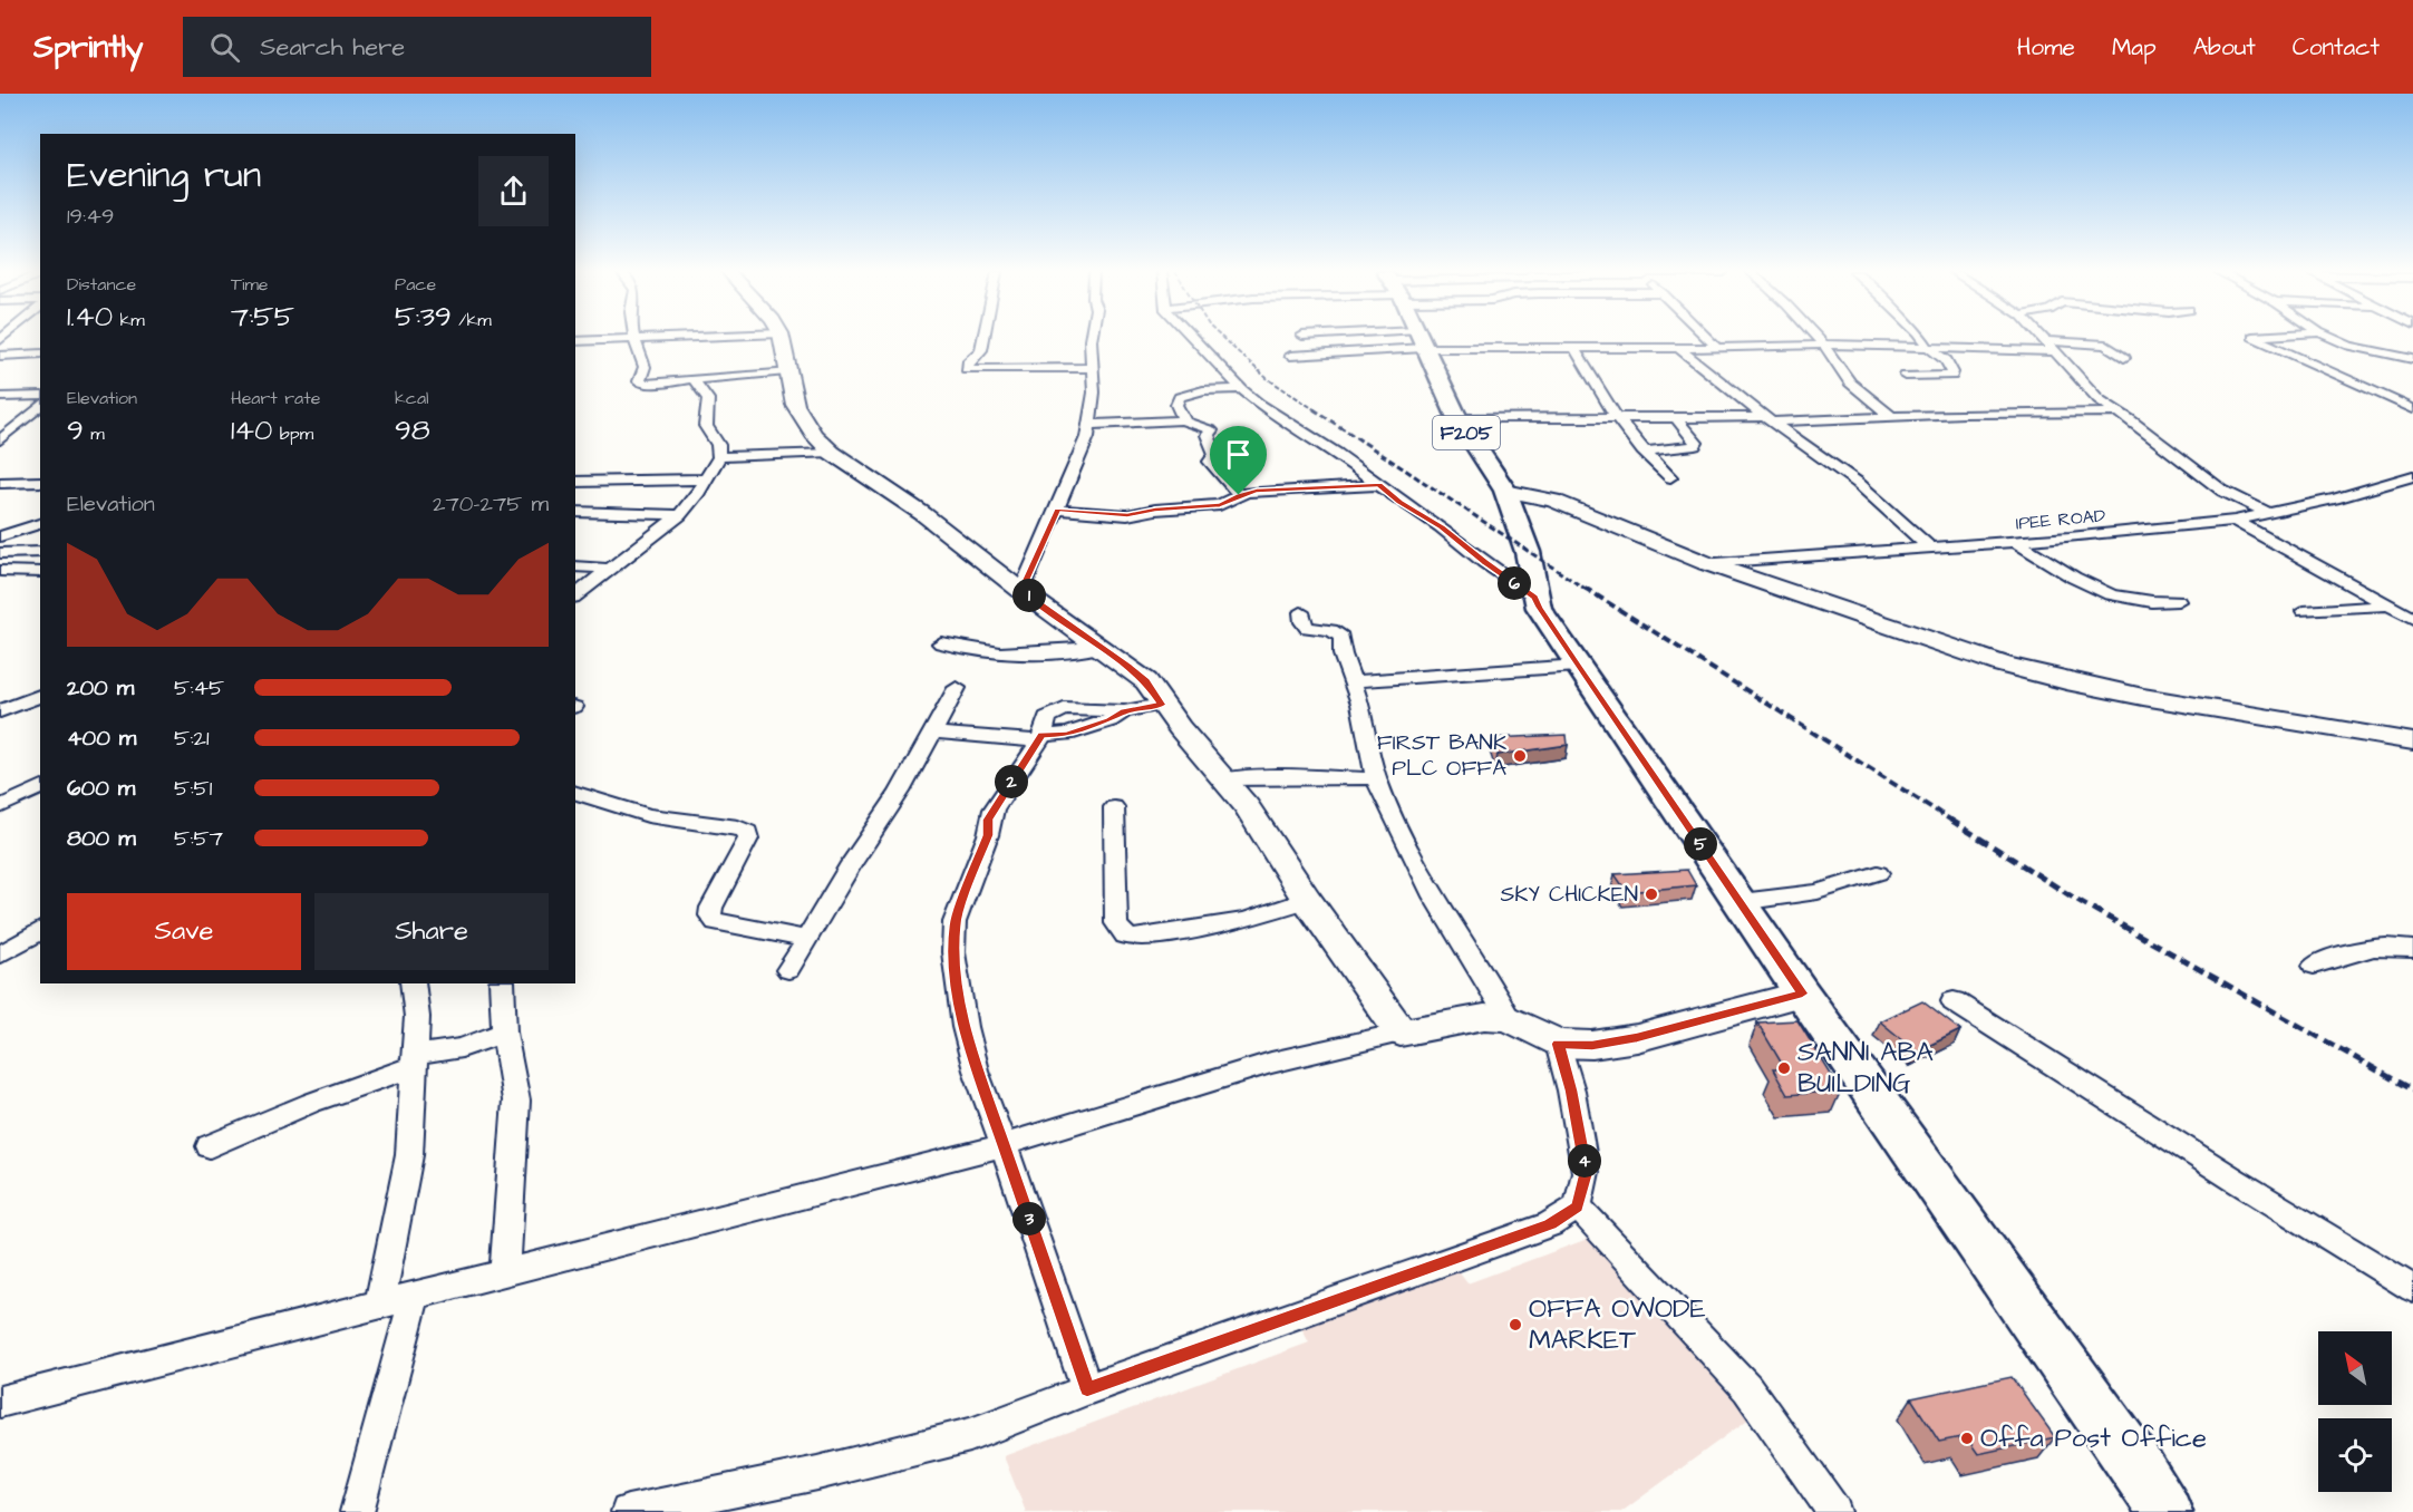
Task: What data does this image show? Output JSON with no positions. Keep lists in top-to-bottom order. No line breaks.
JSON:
{"streets":{"main road":["F205"],"street":["IPEE ROAD"]},"places":["FIRST BANK PLC OFFA","SKY CHICKEN","SANNI ABA BUILDING","OFFA OWODE MARKET","Offa Post Office"],"north":"top left","page":{"header":"Sprintly","search":"Search here","nav":["Home","Map","About","Contact"],"heading":["Evening run","19:49"],"stats":[["Distance","1.40 km"],["Time","7:55"],["Pace","5:39 /km"],["Elevation","9 m"],["Heart rate","140 bpm"],["kcal","98"]],"chart":["Elevation","270–275 m"],"pins":["6","1","2","5","4","3"],"list":[{"name":"200 m","note":"5:45"},{"name":"400 m","note":"5:21"},{"name":"600 m","note":"5:51"},{"name":"800 m","note":"5:57"}],"buttons":["Save","Share"]}}
